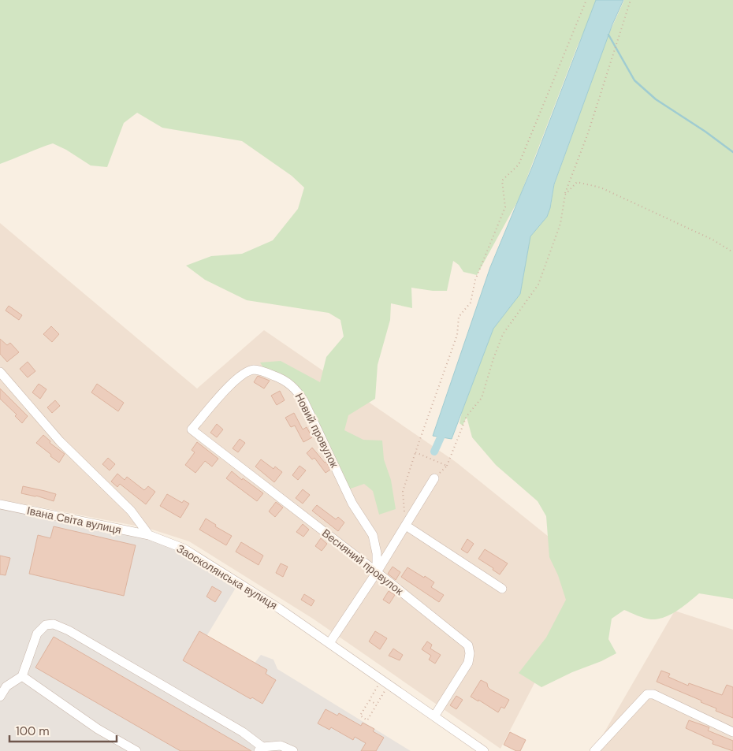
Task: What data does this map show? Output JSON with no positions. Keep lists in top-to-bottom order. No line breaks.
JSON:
{"streets":{"street":["Новий провулок","Івана Світа вулиця","Весняний провулок","Заосколянська вулиця"]},"crossings":[["Новий провулок","Весняний провулок"],["Івана Світа вулиця","Заосколянська вулиця"],["Весняний провулок","Заосколянська вулиця"]],"scale_bar":"100 m"}
